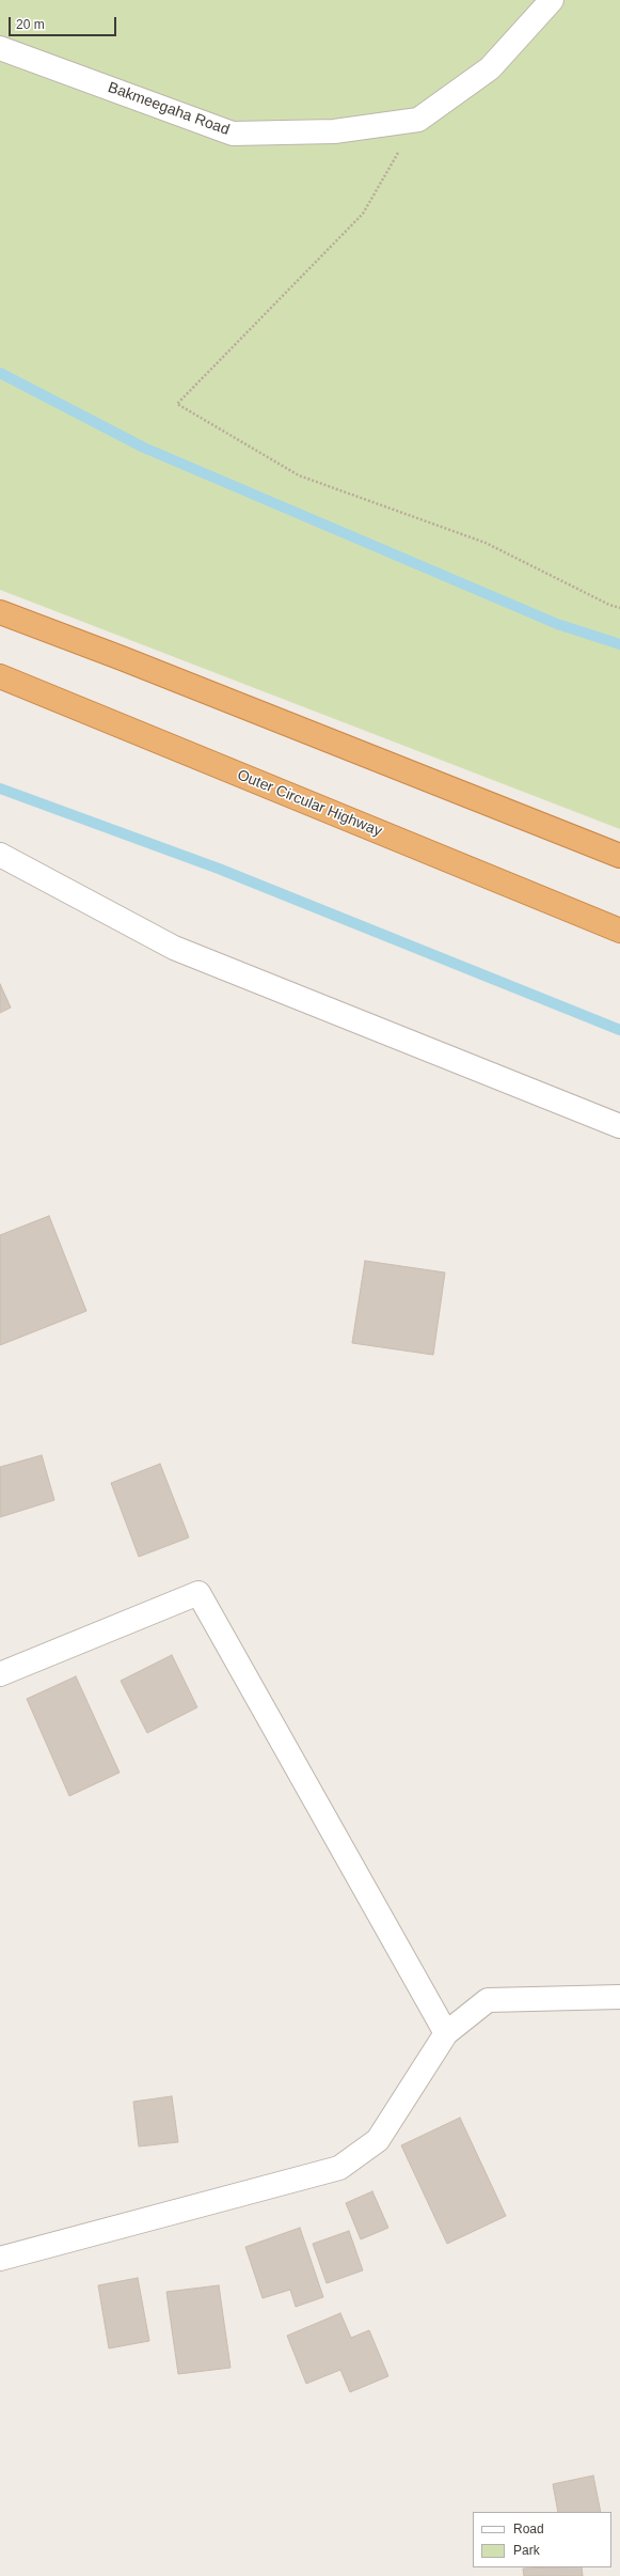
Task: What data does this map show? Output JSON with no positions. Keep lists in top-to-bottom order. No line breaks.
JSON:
{"streets":{"highway":["Outer Circular Highway"],"street":["Bakmeegaha Road"]},"legend":["Road","Park"],"scale_bar":"20 m"}
